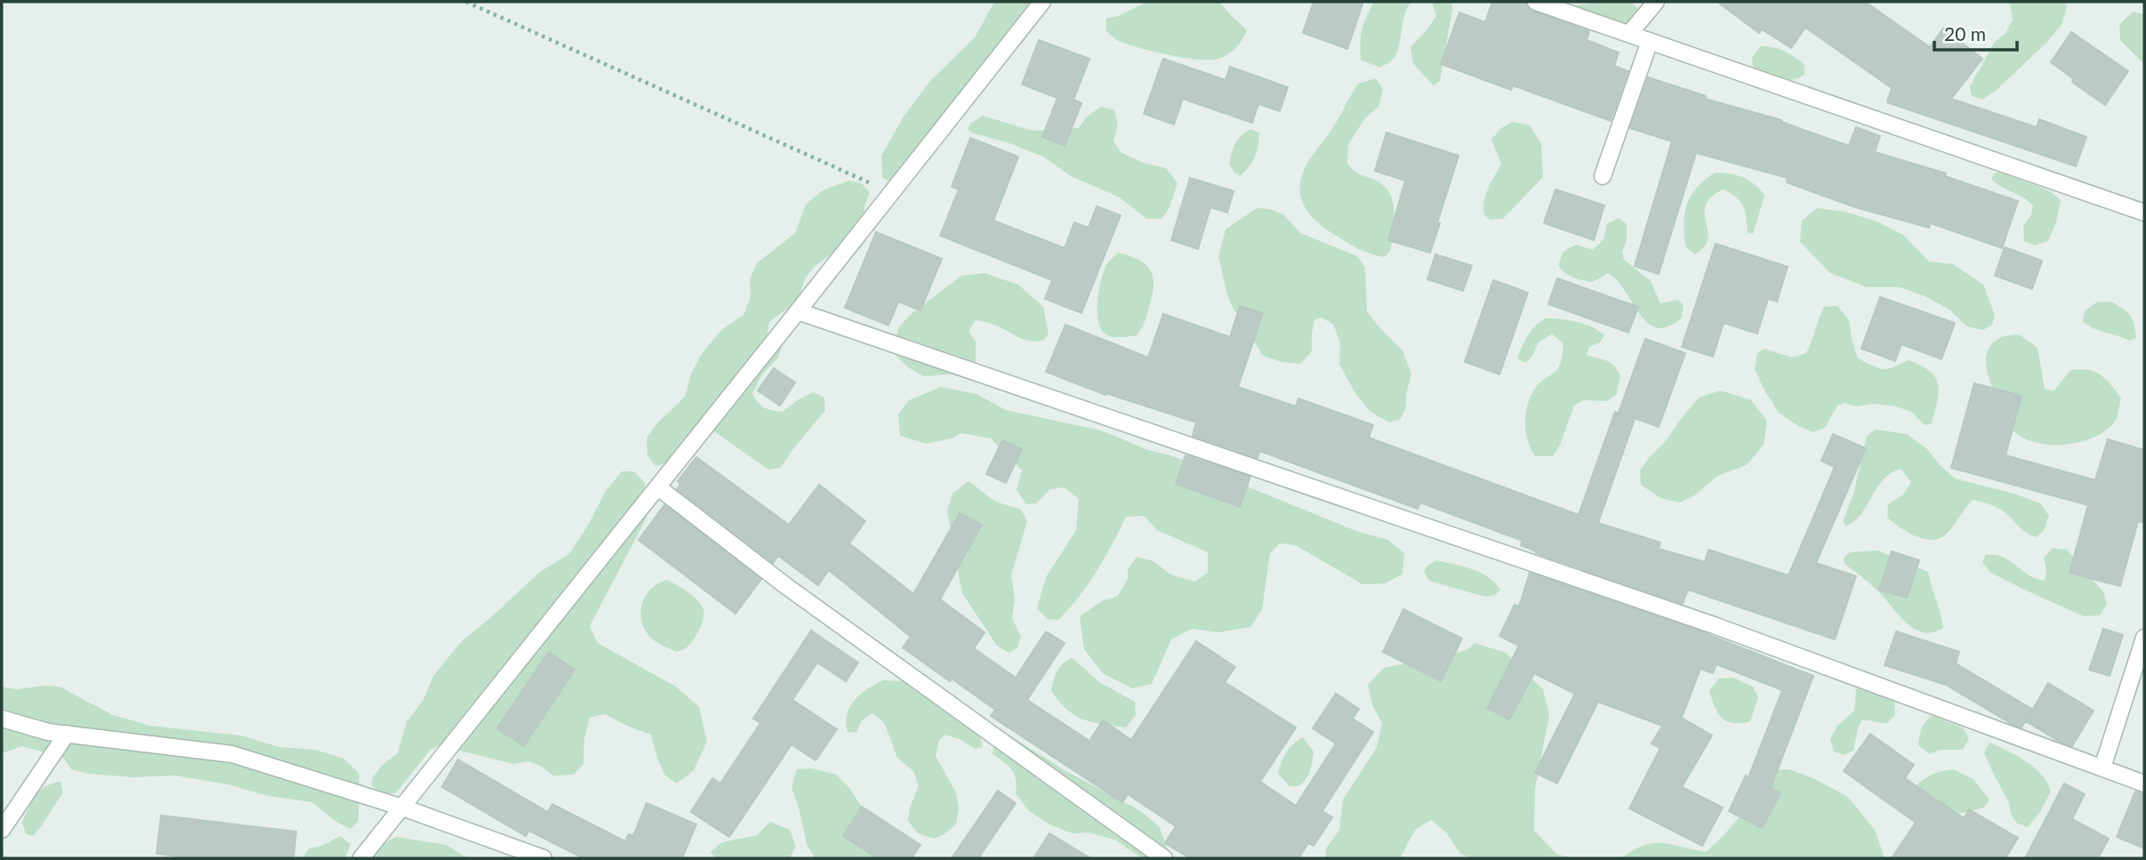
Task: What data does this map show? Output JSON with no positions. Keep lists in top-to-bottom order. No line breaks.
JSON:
{"scale_bar":"20 m"}
